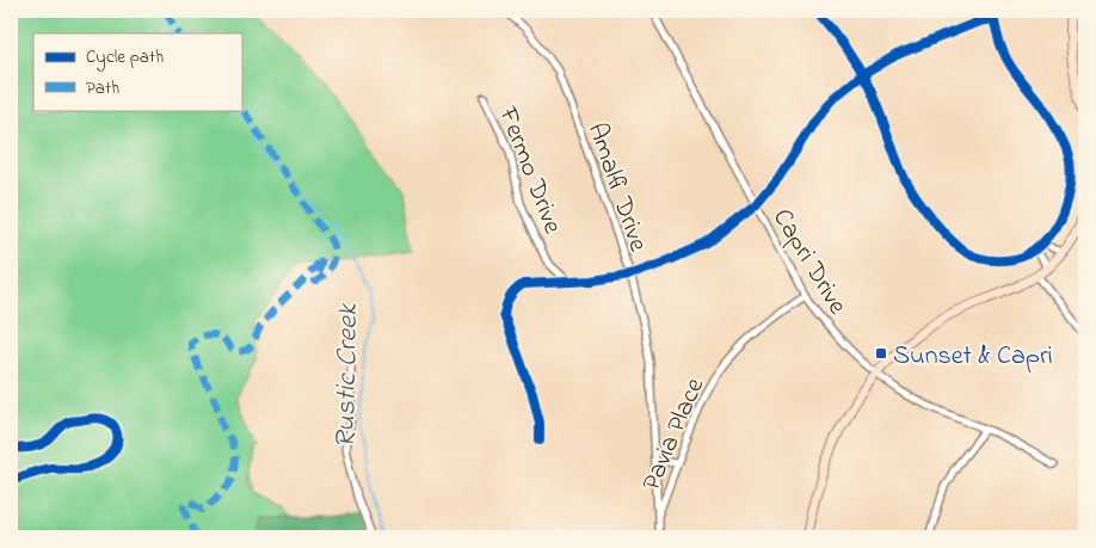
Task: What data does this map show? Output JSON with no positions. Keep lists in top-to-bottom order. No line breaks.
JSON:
{"streets":{"street":["Fermo Drive","Amalfi Drive","Capri Drive","Pavia Place"]},"crossings":[["Amalfi Drive","Pavia Place"],["Capri Drive","Pavia Place"]],"water":["Rustic Creek"],"places":{"transit":["Sunset & Capri"]},"legend":["Cycle path","Path"]}
